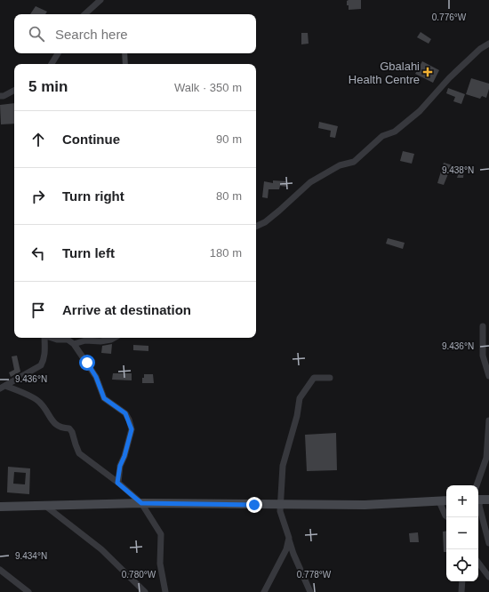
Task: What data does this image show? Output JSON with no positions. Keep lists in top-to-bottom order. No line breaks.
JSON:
{"places":{"health":["Gbalahi Health Centre"]},"page":{"search":"Search here","heading":["5 min","Walk · 350 m"],"list":[["Continue","90 m"],["Turn right","80 m"],["Turn left","180 m"],"Arrive at destination"],"map_buttons":["+","−"]},"coordinates":["0.776°W","9.438°N","9.436°N","9.434°N","0.780°W","0.778°W"]}
